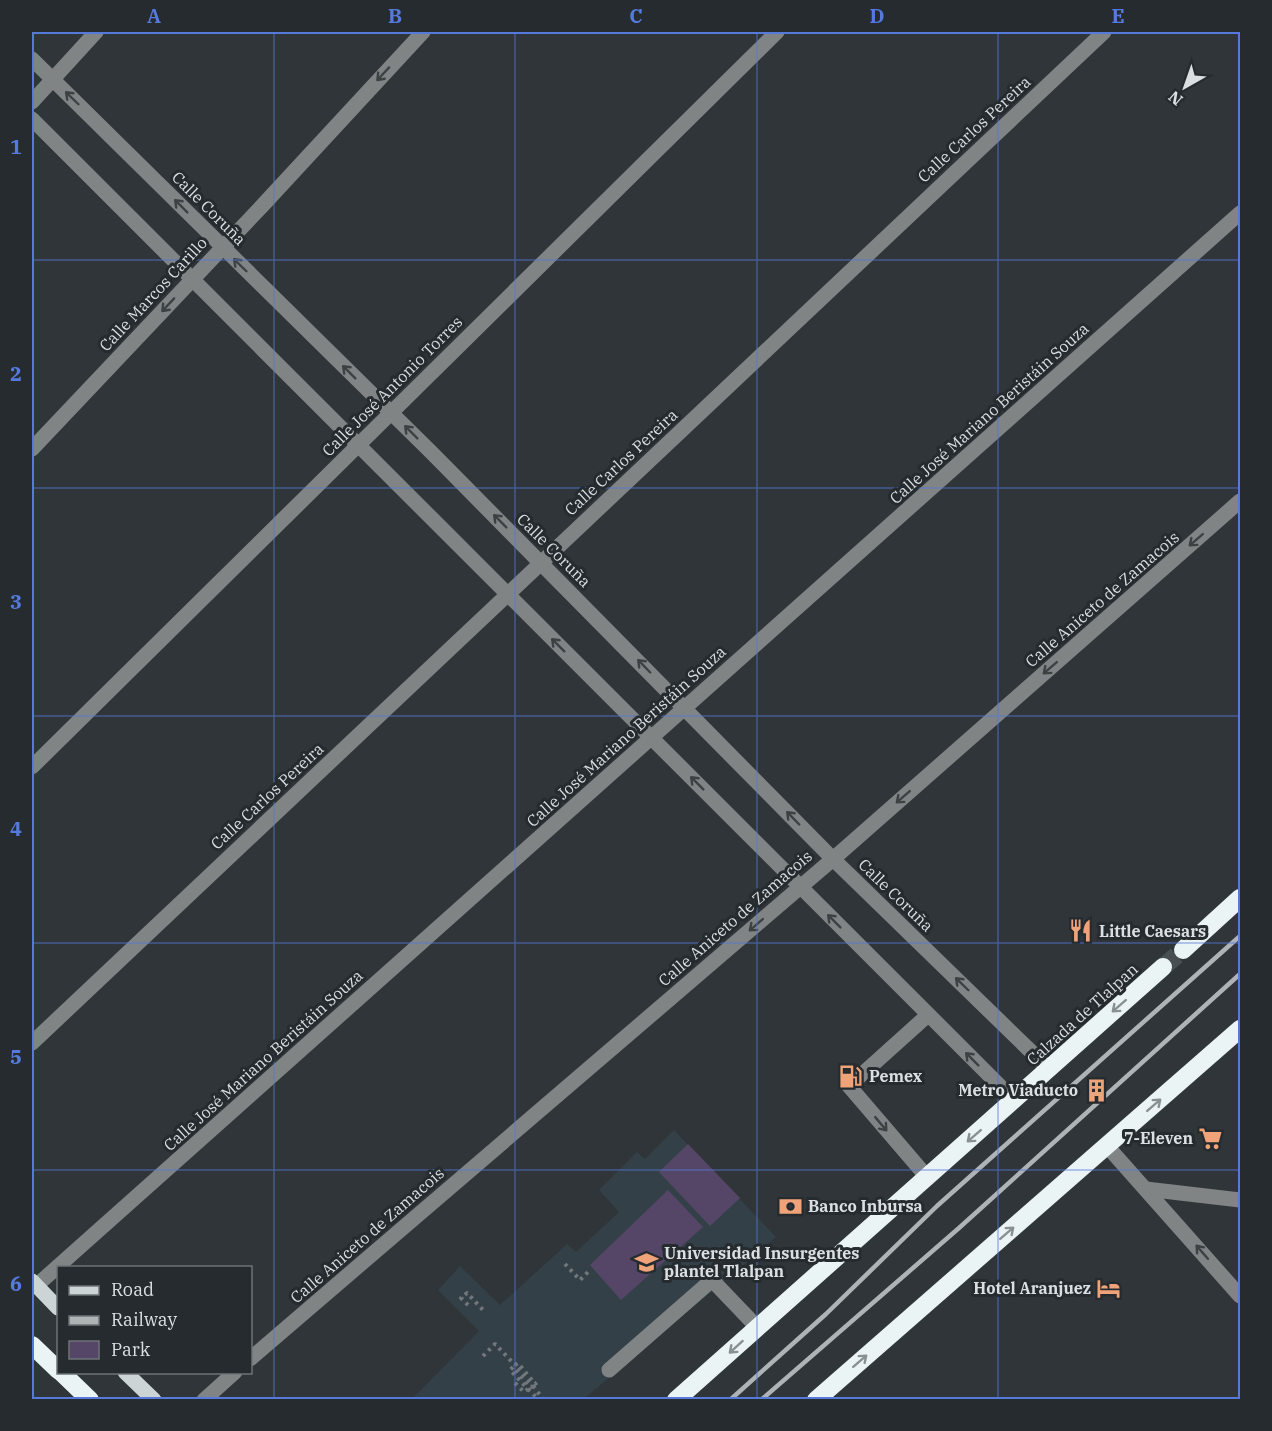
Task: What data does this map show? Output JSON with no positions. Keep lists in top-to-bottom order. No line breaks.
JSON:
{"streets":{"highway":["Calzada de Tlalpan"],"street":["Calle Carlos Pereira","Calle Coruña","Calle Marcos Carillo","Calle José Antonio Torres","Calle José Mariano Beristáin Souza","Calle Aniceto de Zamacois"]},"crossings":[["Calle Carlos Pereira","Calle Coruña"],["Calle Coruña","Calle Marcos Carillo"],["Calle Coruña","Calle José Antonio Torres"],["Calle Coruña","Calle José Mariano Beristáin Souza"],["Calle Coruña","Calle Aniceto de Zamacois"],["Calle Coruña","Calzada de Tlalpan"]],"one_way":["Calle Marcos Carillo","Calle Aniceto de Zamacois"],"places":{"restaurant":["Little Caesars"],"fuel station":["Pemex"],"building":["Metro Viaducto"],"supermarket":["7-Eleven"],"bank":["Banco Inbursa"],"school or university":["Universidad Insurgentes plantel Tlalpan"],"hotel":["Hotel Aranjuez"]},"legend":["Road","Railway","Park"],"north":"bottom left","grid":{"columns":["A","B","C","D","E"],"rows":["1","2","3","4","5","6"]}}
